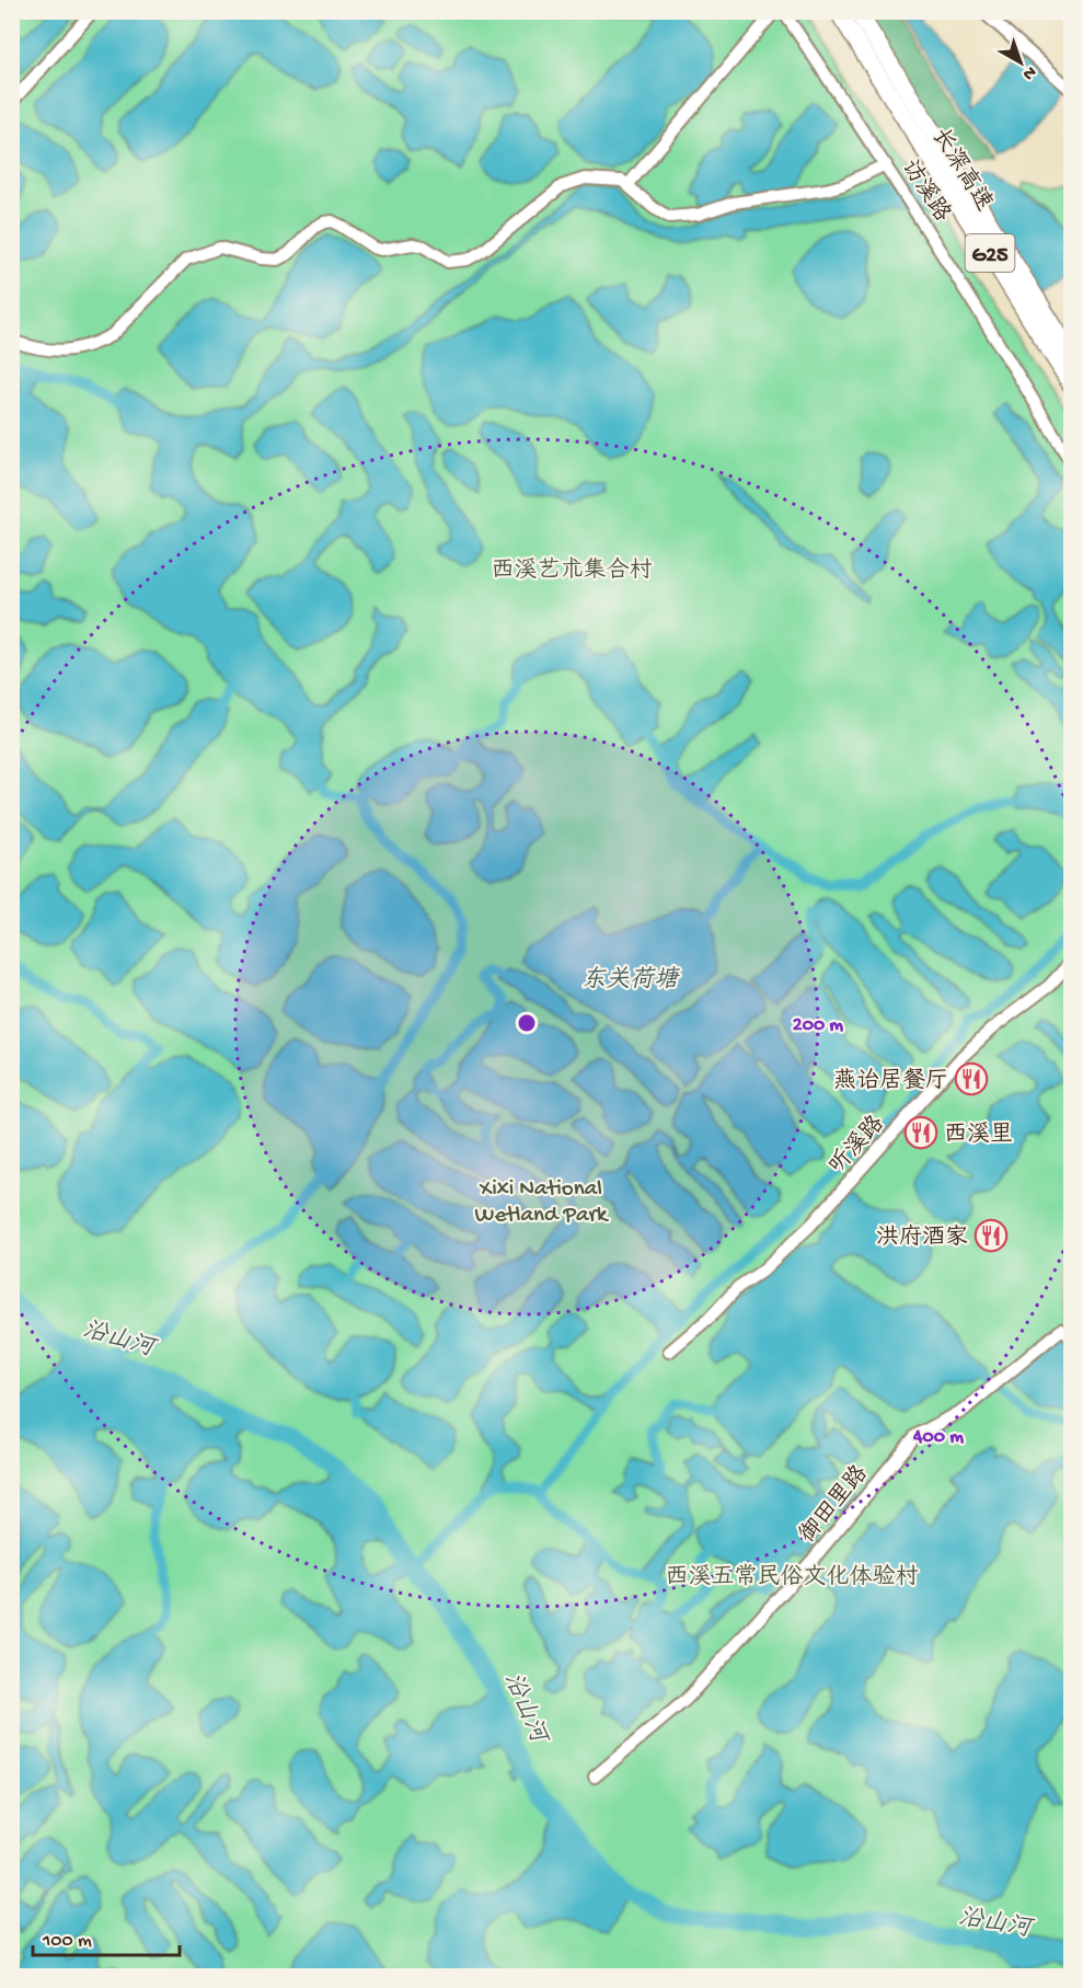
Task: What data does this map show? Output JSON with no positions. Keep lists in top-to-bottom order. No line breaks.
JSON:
{"streets":{"highway":["长深高速","G25"],"street":["访溪路","听溪路","御田里路"]},"water":["东关荷塘","沿山河"],"parks":["西溪艺术集合村","Xixi National Wetland Park","西溪五常民俗文化体验村"],"places":{"restaurant":["燕诒居餐厅","西溪里","洪府酒家"]},"scale_bar":"100 m","north":"bottom right","rings":["200 m","400 m"]}
